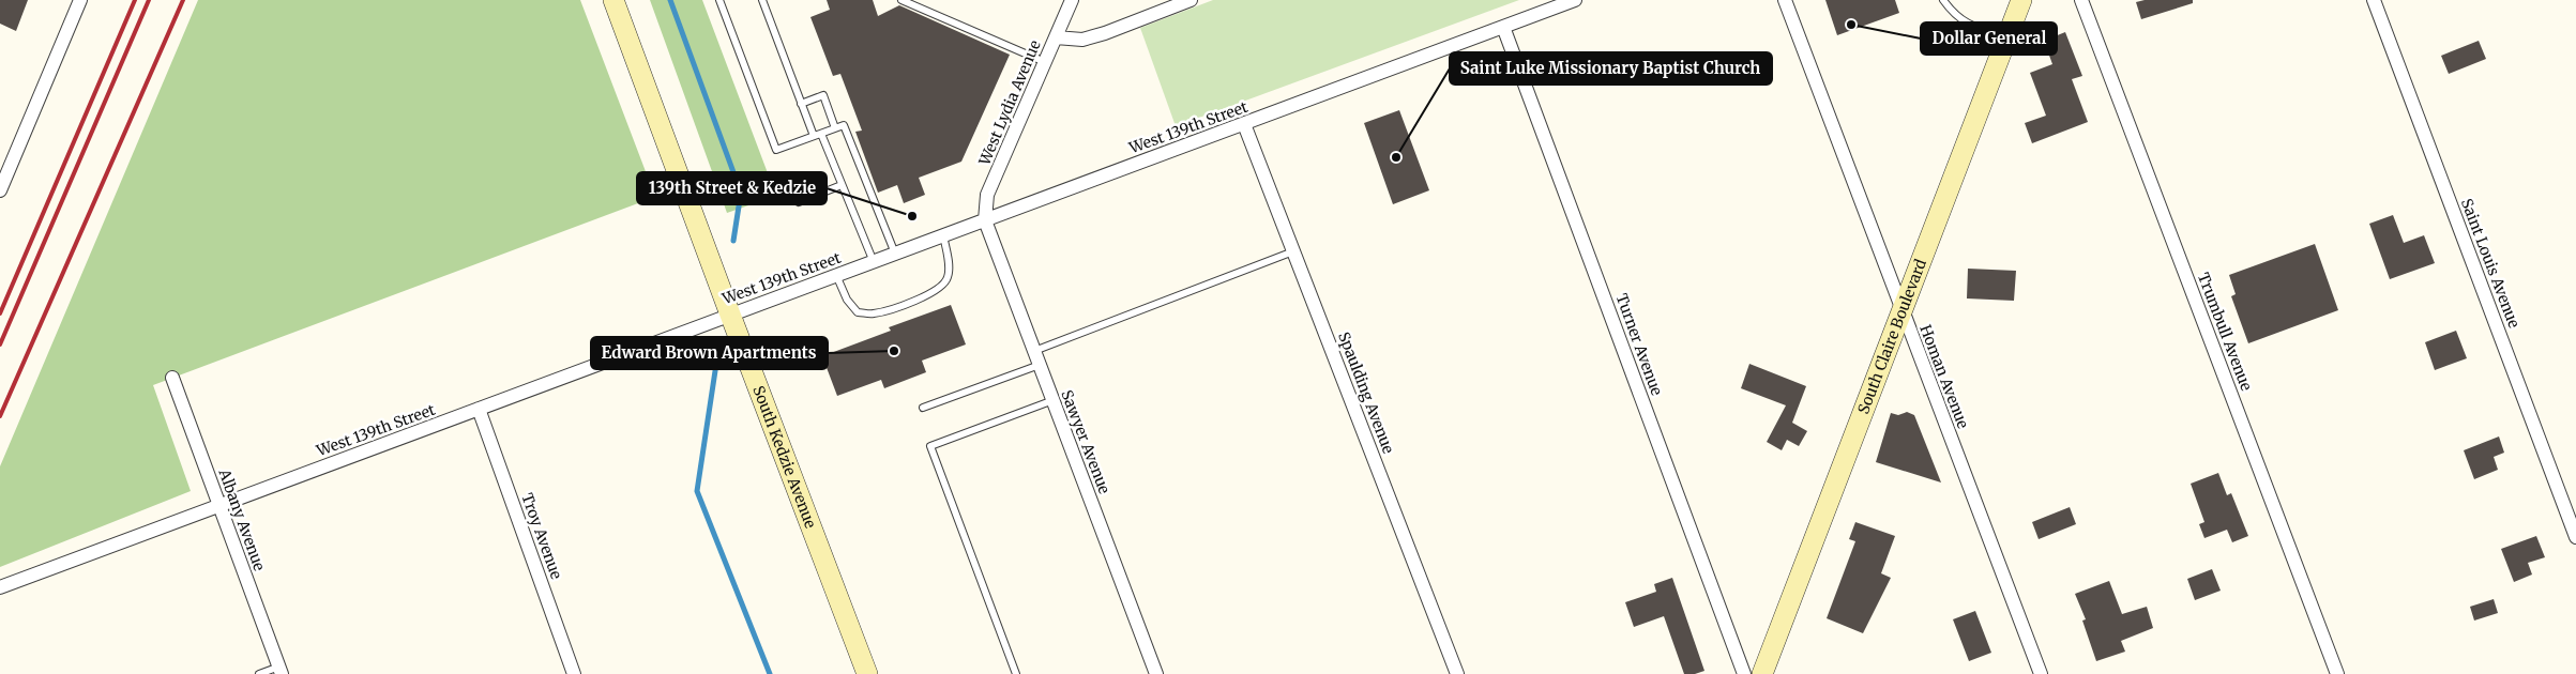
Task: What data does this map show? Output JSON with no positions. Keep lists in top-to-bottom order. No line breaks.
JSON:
{"streets":{"street":["West Lydia Avenue","West 139th Street","Saint Louis Avenue","Trumbull Avenue","South Claire Boulevard","Turner Avenue","Homan Avenue","Spaulding Avenue","Sawyer Avenue","South Kedzie Avenue","Albany Avenue","Troy Avenue"]},"crossings":[["West Lydia Avenue","West 139th Street"],["West Lydia Avenue","Sawyer Avenue"],["West 139th Street","Turner Avenue"],["West 139th Street","Spaulding Avenue"],["West 139th Street","Sawyer Avenue"],["West 139th Street","South Kedzie Avenue"],["West 139th Street","Albany Avenue"],["West 139th Street","Troy Avenue"],["South Claire Boulevard","Homan Avenue"]],"places":["Dollar General","Saint Luke Missionary Baptist Church","139th Street & Kedzie","Edward Brown Apartments"]}
